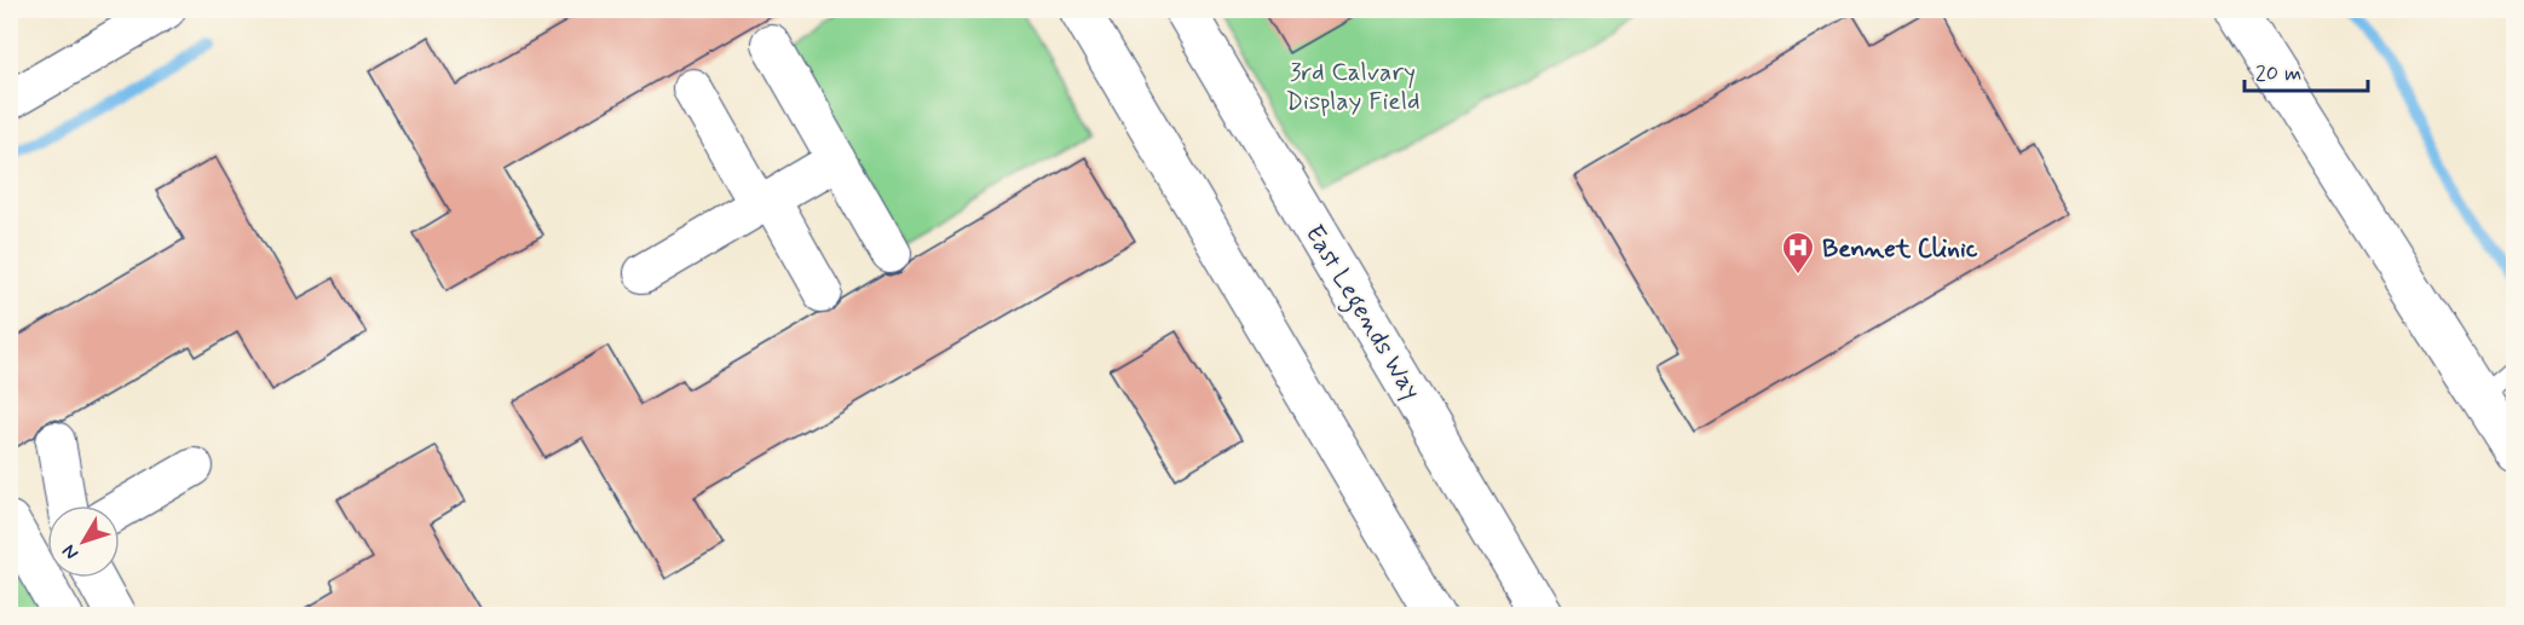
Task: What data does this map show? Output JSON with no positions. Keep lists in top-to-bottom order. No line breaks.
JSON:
{"streets":{"street":["East Legends Way"]},"parks":["3rd Calvary Display Field"],"places":{"hospital":["Bennet Clinic"]},"scale_bar":"20 m","north":"bottom left"}
